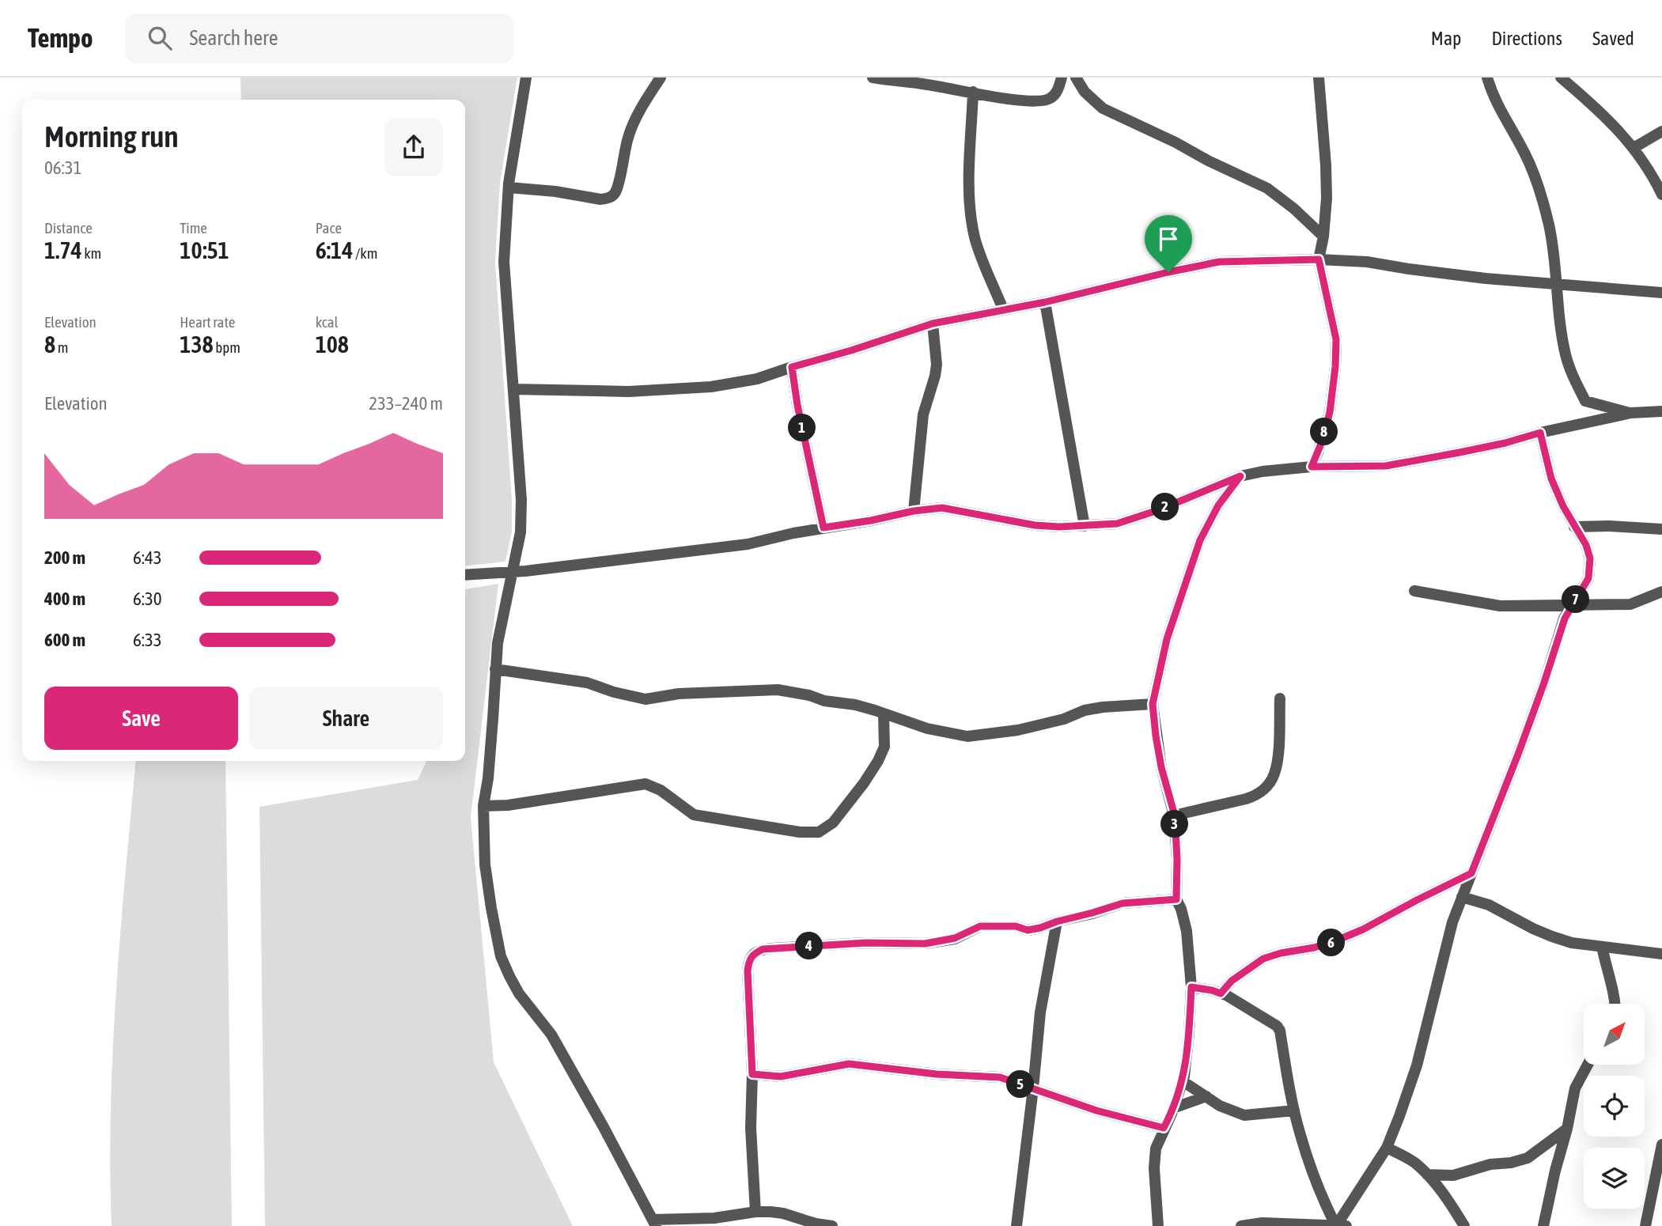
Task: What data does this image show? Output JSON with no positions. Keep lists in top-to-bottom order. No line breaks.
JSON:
{"north":"top right","page":{"header":"Tempo","search":"Search here","nav":["Map","Directions","Saved"],"heading":["Morning run","06:31"],"stats":[["Distance","1.74 km"],["Time","10:51"],["Pace","6:14 /km"],["Elevation","8 m"],["Heart rate","138 bpm"],["kcal","108"]],"chart":["Elevation","233–240 m"],"pins":["1","8","2","7","3","6","4","5"],"list":[{"name":"200 m","note":"6:43"},{"name":"400 m","note":"6:30"},{"name":"600 m","note":"6:33"}],"buttons":["Save","Share"]}}
